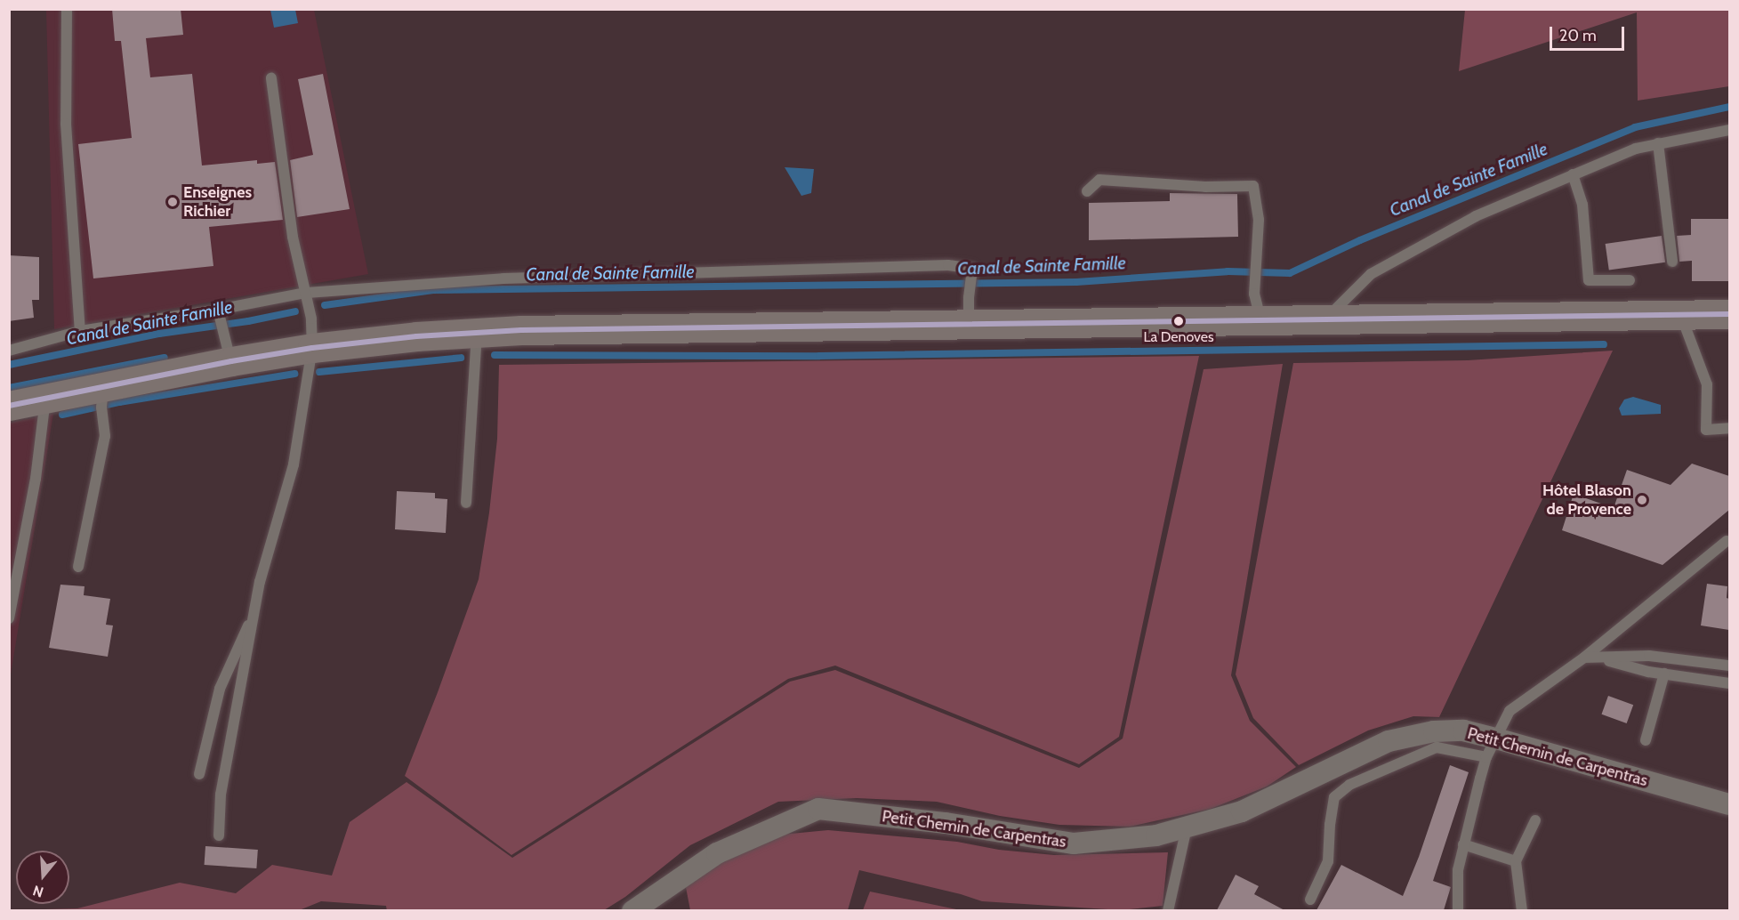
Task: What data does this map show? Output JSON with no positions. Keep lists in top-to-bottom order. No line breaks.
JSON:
{"streets":{"street":["Petit Chemin de Carpentras"]},"water":["Canal de Sainte Famille"],"places":["Enseignes Richier","La Denoves","Hôtel Blason de Provence"],"scale_bar":"20 m","north":"bottom"}
